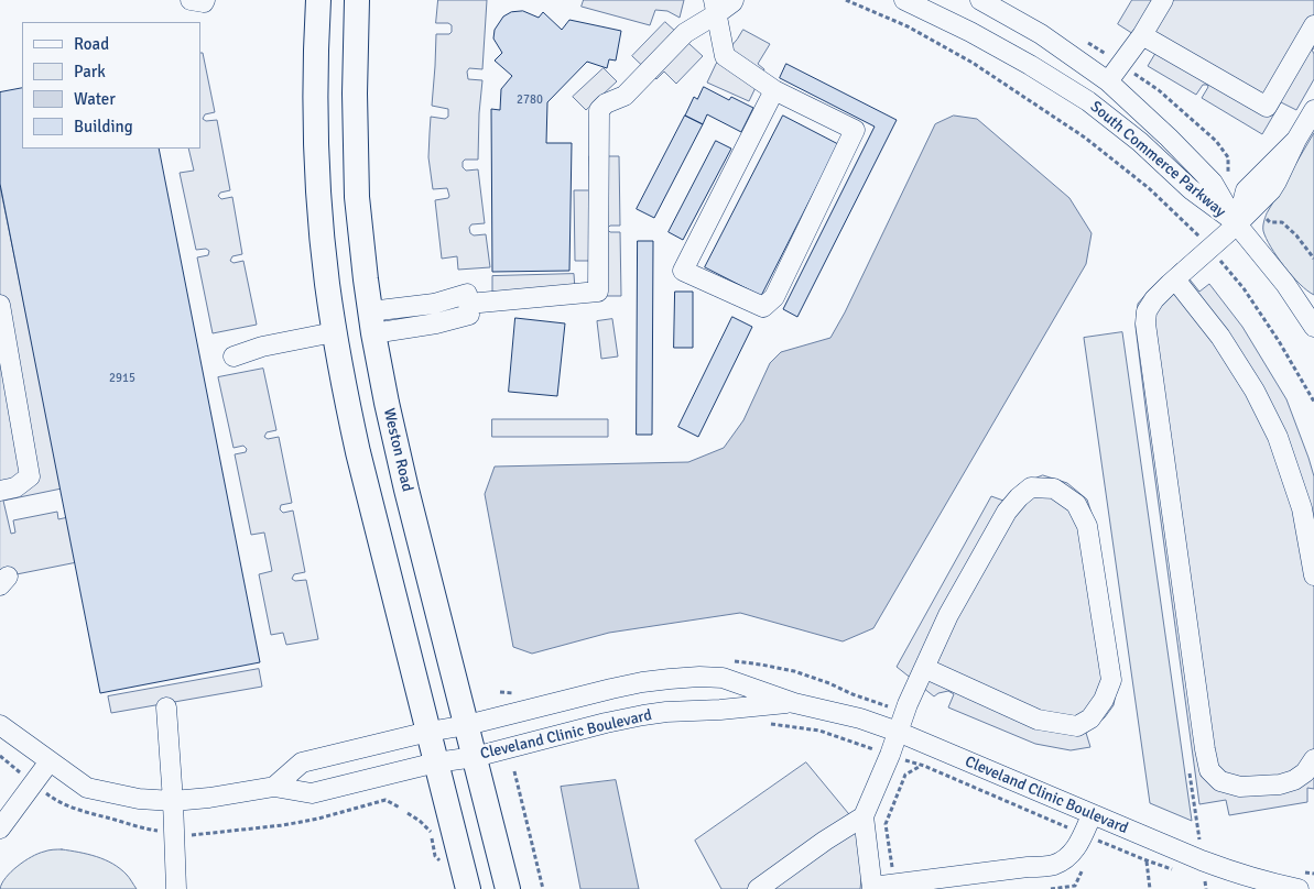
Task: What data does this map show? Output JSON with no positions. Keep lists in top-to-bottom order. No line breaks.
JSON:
{"streets":{"main road":["Weston Road"],"street":["South Commerce Parkway","Cleveland Clinic Boulevard"]},"crossings":[["Weston Road","Cleveland Clinic Boulevard"]],"house_numbers":["2780","2915"],"legend":["Road","Park","Water","Building"]}
